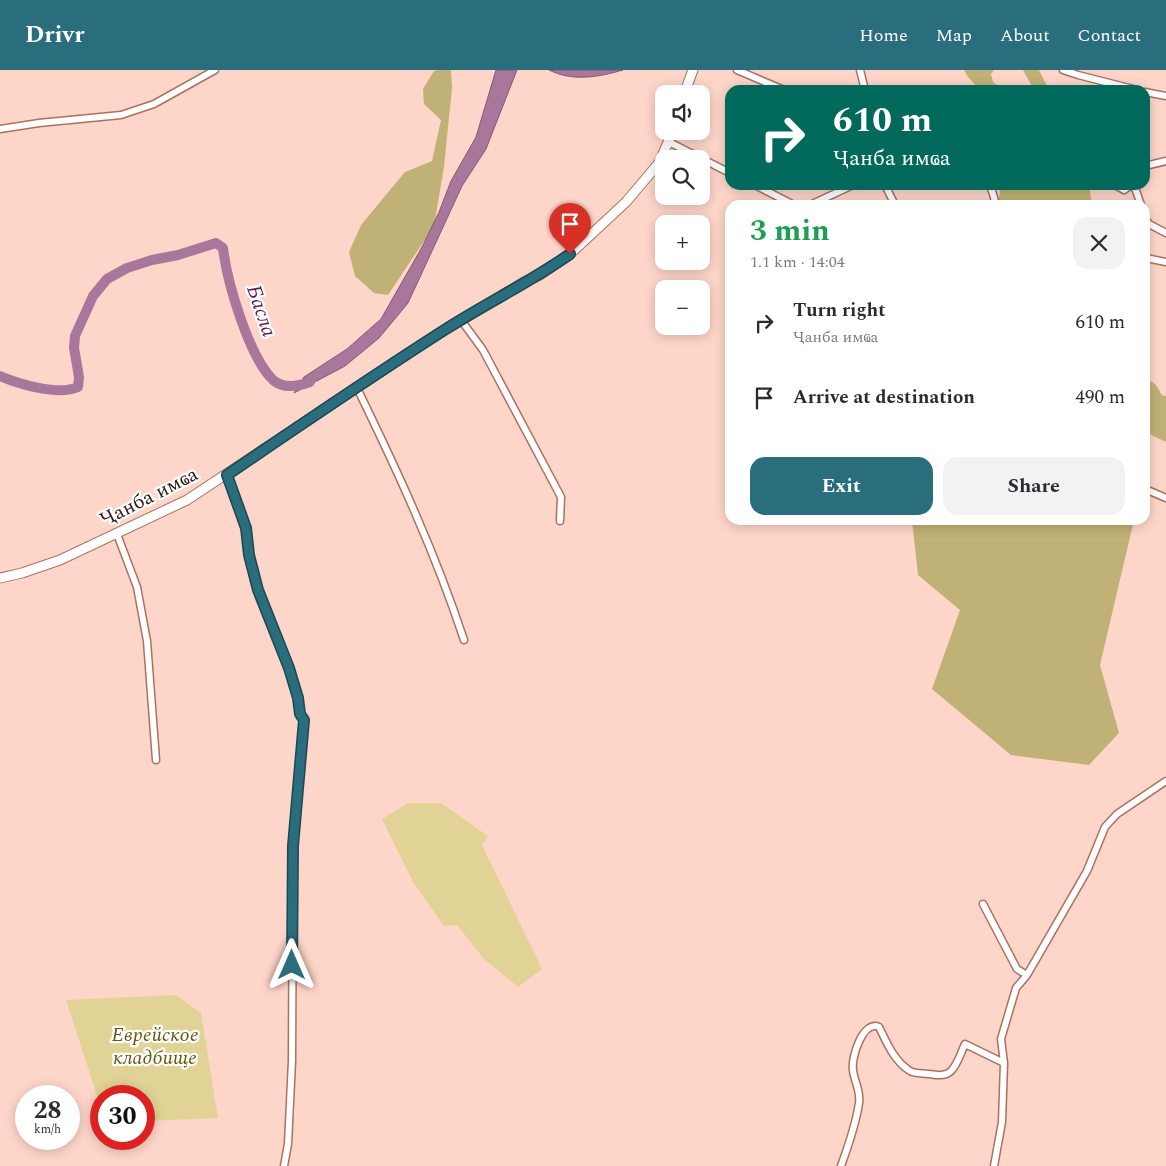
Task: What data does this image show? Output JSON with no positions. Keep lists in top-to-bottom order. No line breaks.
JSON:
{"streets":{"street":["Ҷанба имҩа"]},"water":["Басла"],"parks":["Еврейское кладбище"],"page":{"header":"Drivr","nav":["Home","Map","About","Contact"],"map_buttons":["+","−"],"turn":["610 m","Ҷанба имҩа"],"heading":["3 min","1.1 km · 14:04"],"list":[{"name":"Turn right","note":"Ҷанба имҩа","value":"610 m"},{"name":"Arrive at destination","value":"490 m"}],"buttons":["Exit","Share"],"speed":"28 km/h","limit":"30"}}
